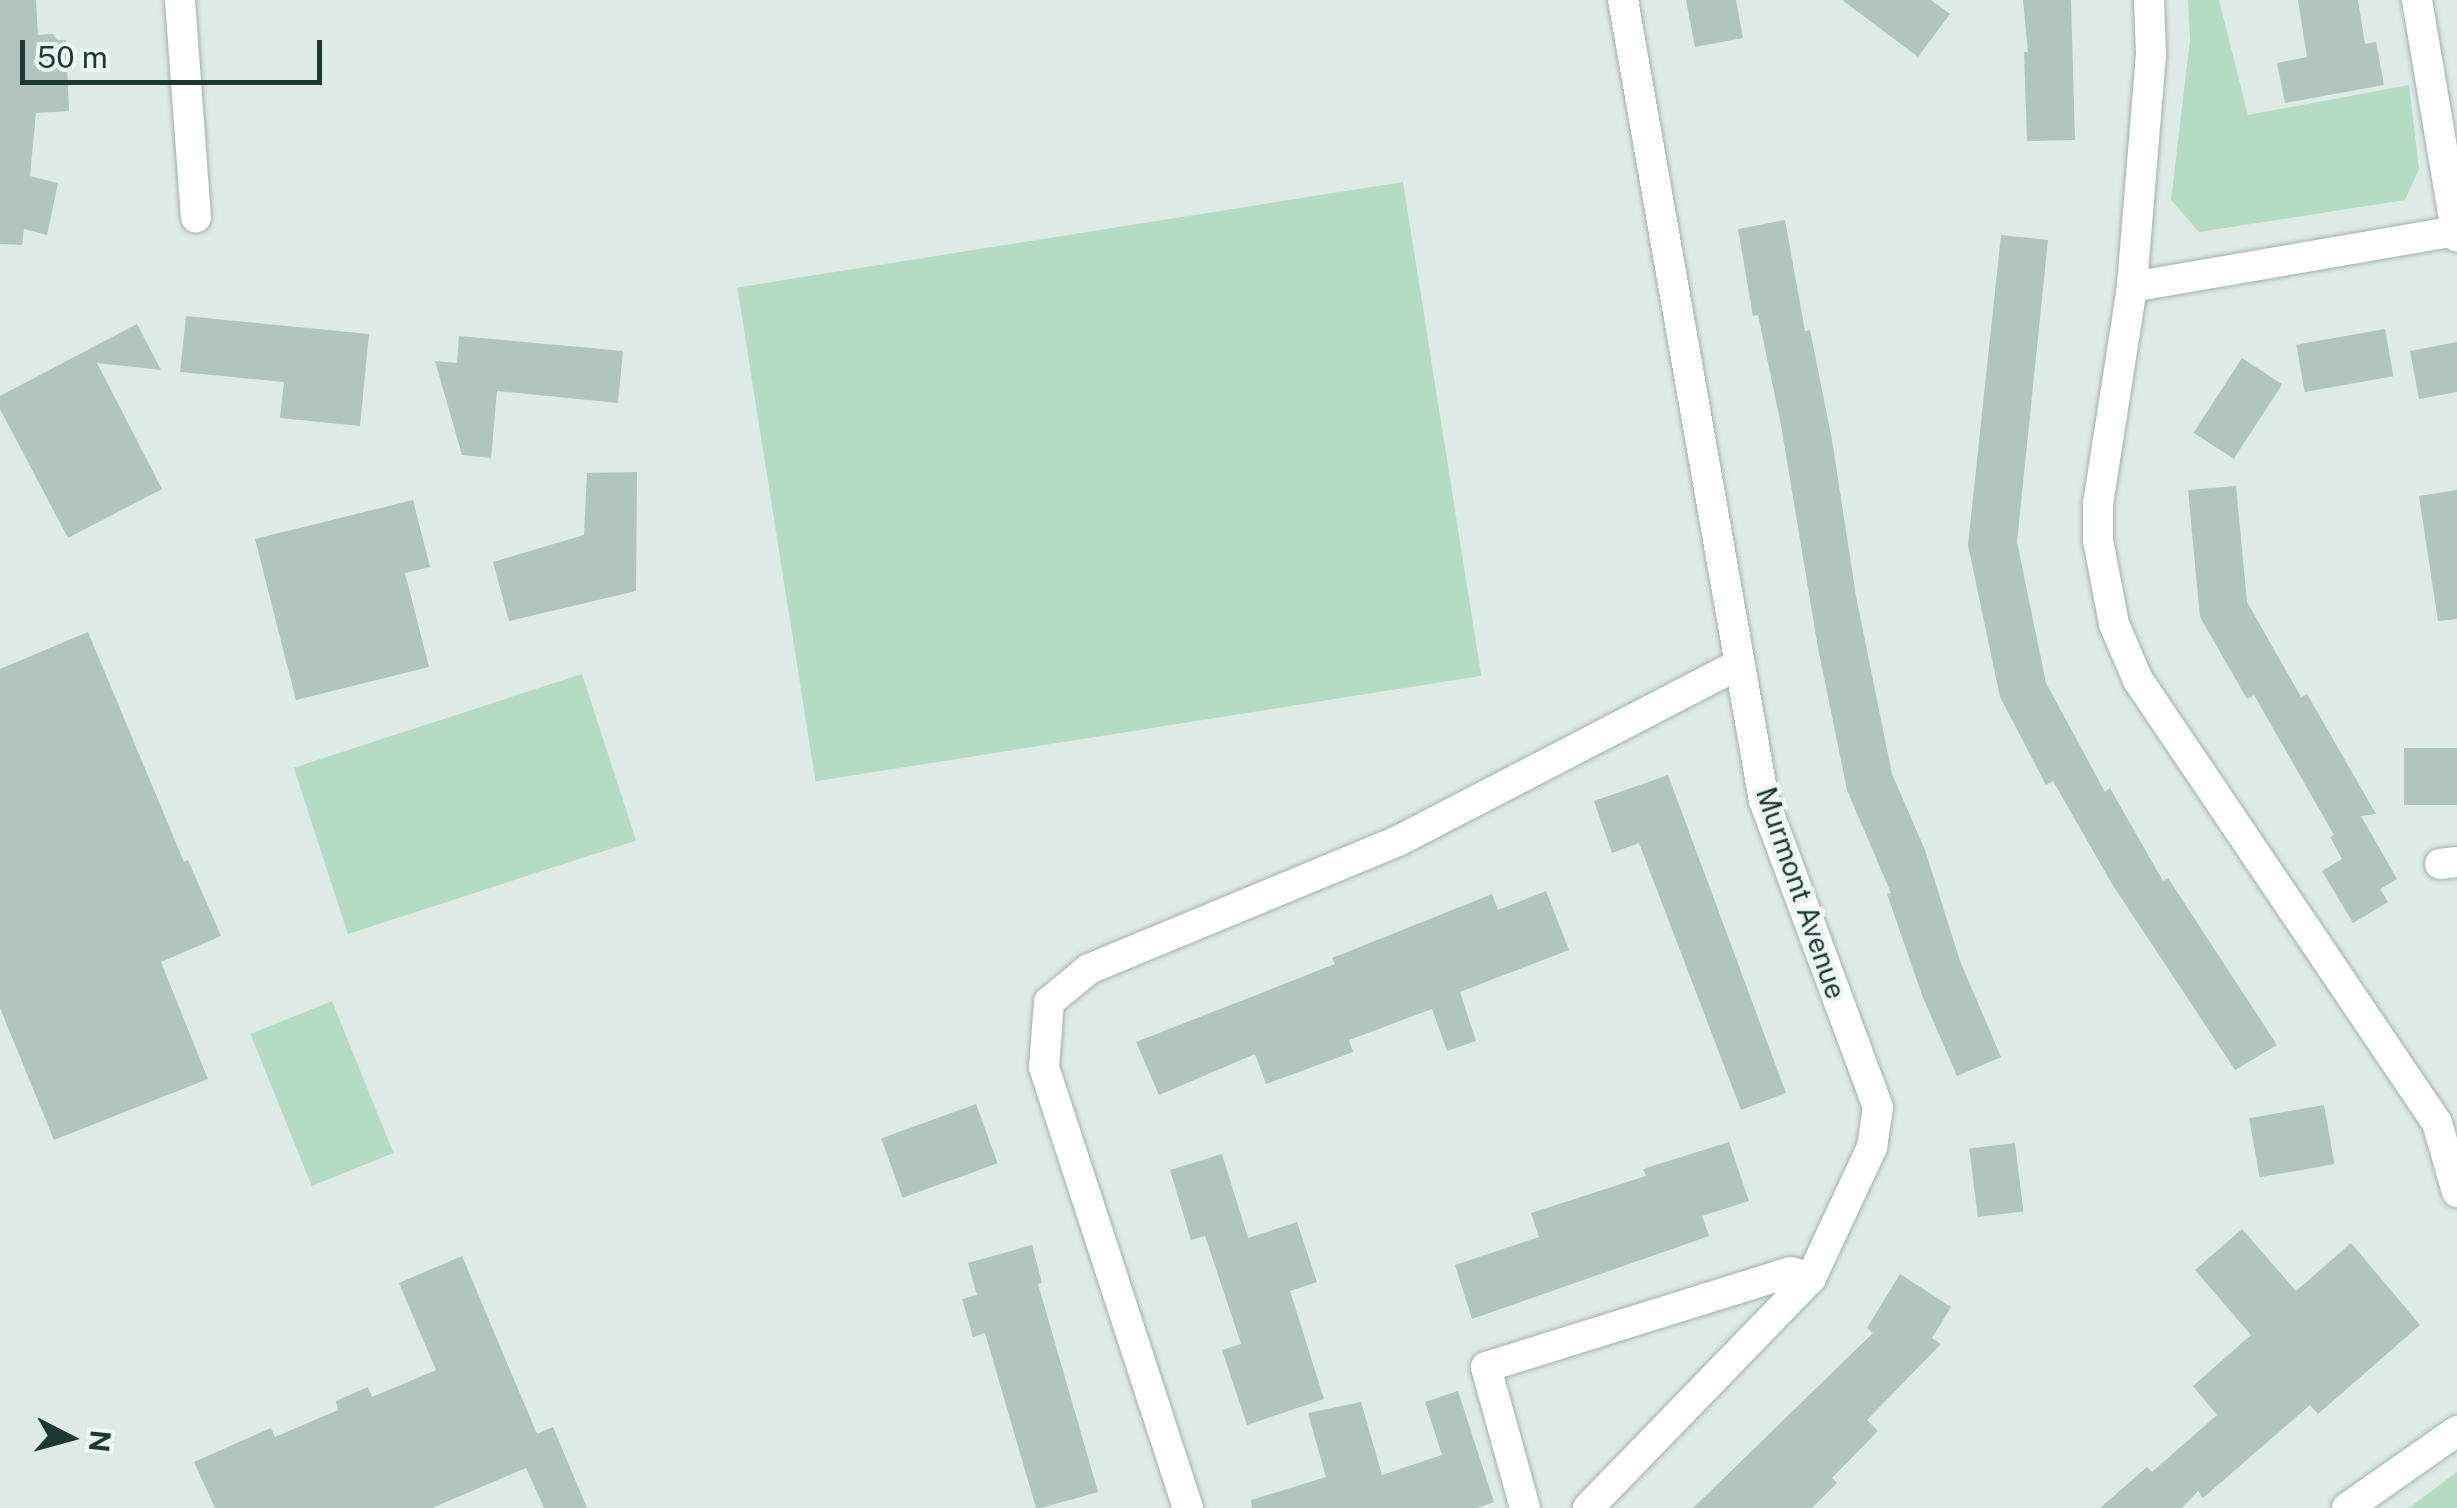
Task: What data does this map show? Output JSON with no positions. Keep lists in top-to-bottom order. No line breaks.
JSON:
{"streets":{"street":["Murmont Avenue"]},"scale_bar":"50 m","north":"right"}
